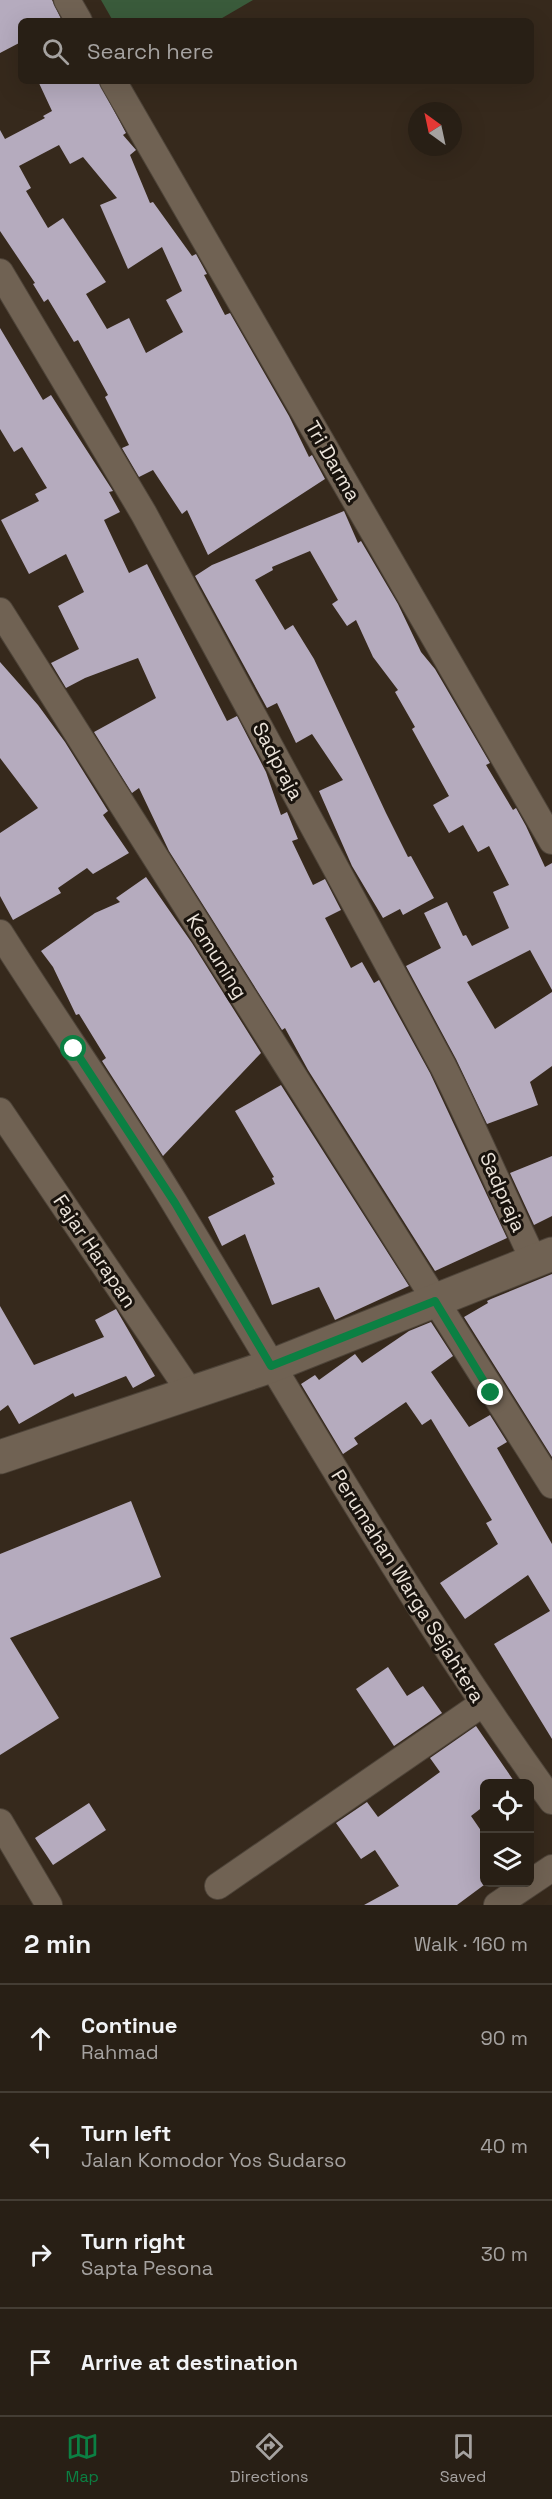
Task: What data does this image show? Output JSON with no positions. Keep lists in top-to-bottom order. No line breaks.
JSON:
{"streets":{"street":["Tri Darma","Sadpraja","Kemuning","Fajar Harapan","Perumahan Warga Sejahtera"]},"north":"top left","page":{"search":"Search here","heading":["2 min","Walk · 160 m"],"list":[["Continue","Rahmad","90 m"],["Turn left","Jalan Komodor Yos Sudarso","40 m"],["Turn right","Sapta Pesona","30 m"],"Arrive at destination"],"nav":["Map","Directions","Saved"]}}
